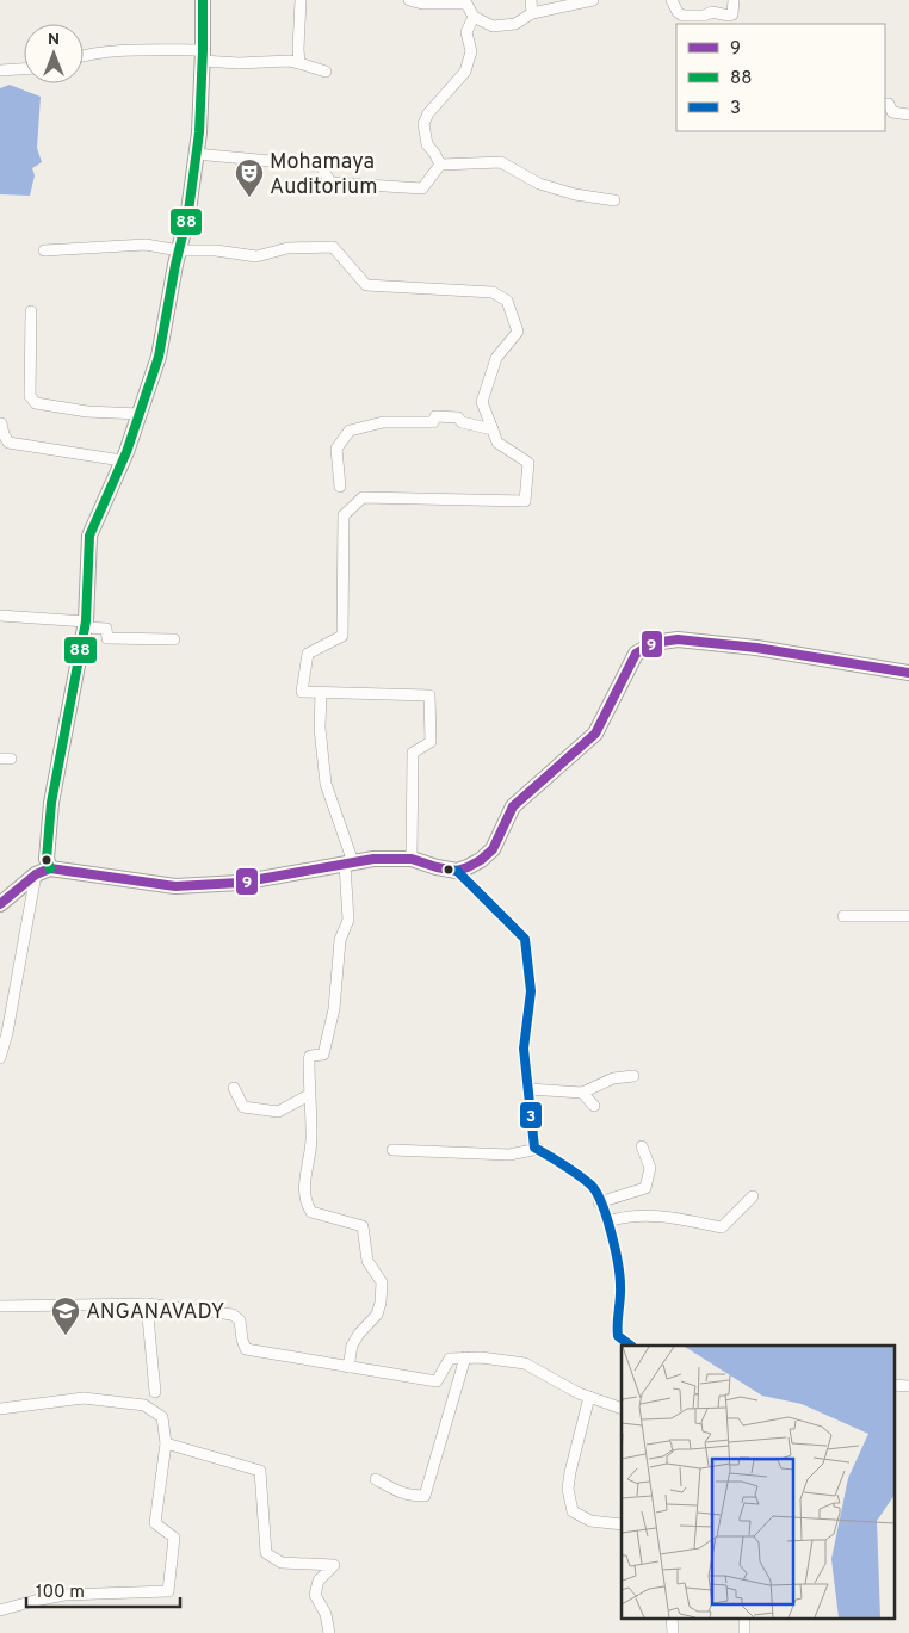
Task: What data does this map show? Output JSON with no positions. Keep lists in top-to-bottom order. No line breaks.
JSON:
{"places":{"theatre":["Mohamaya Auditorium"],"school or university":["ANGANAVADY"]},"lines":["transit line 88","transit line 9","transit line 3"],"legend":["9","88","3"],"scale_bar":"100 m","north":"top"}
